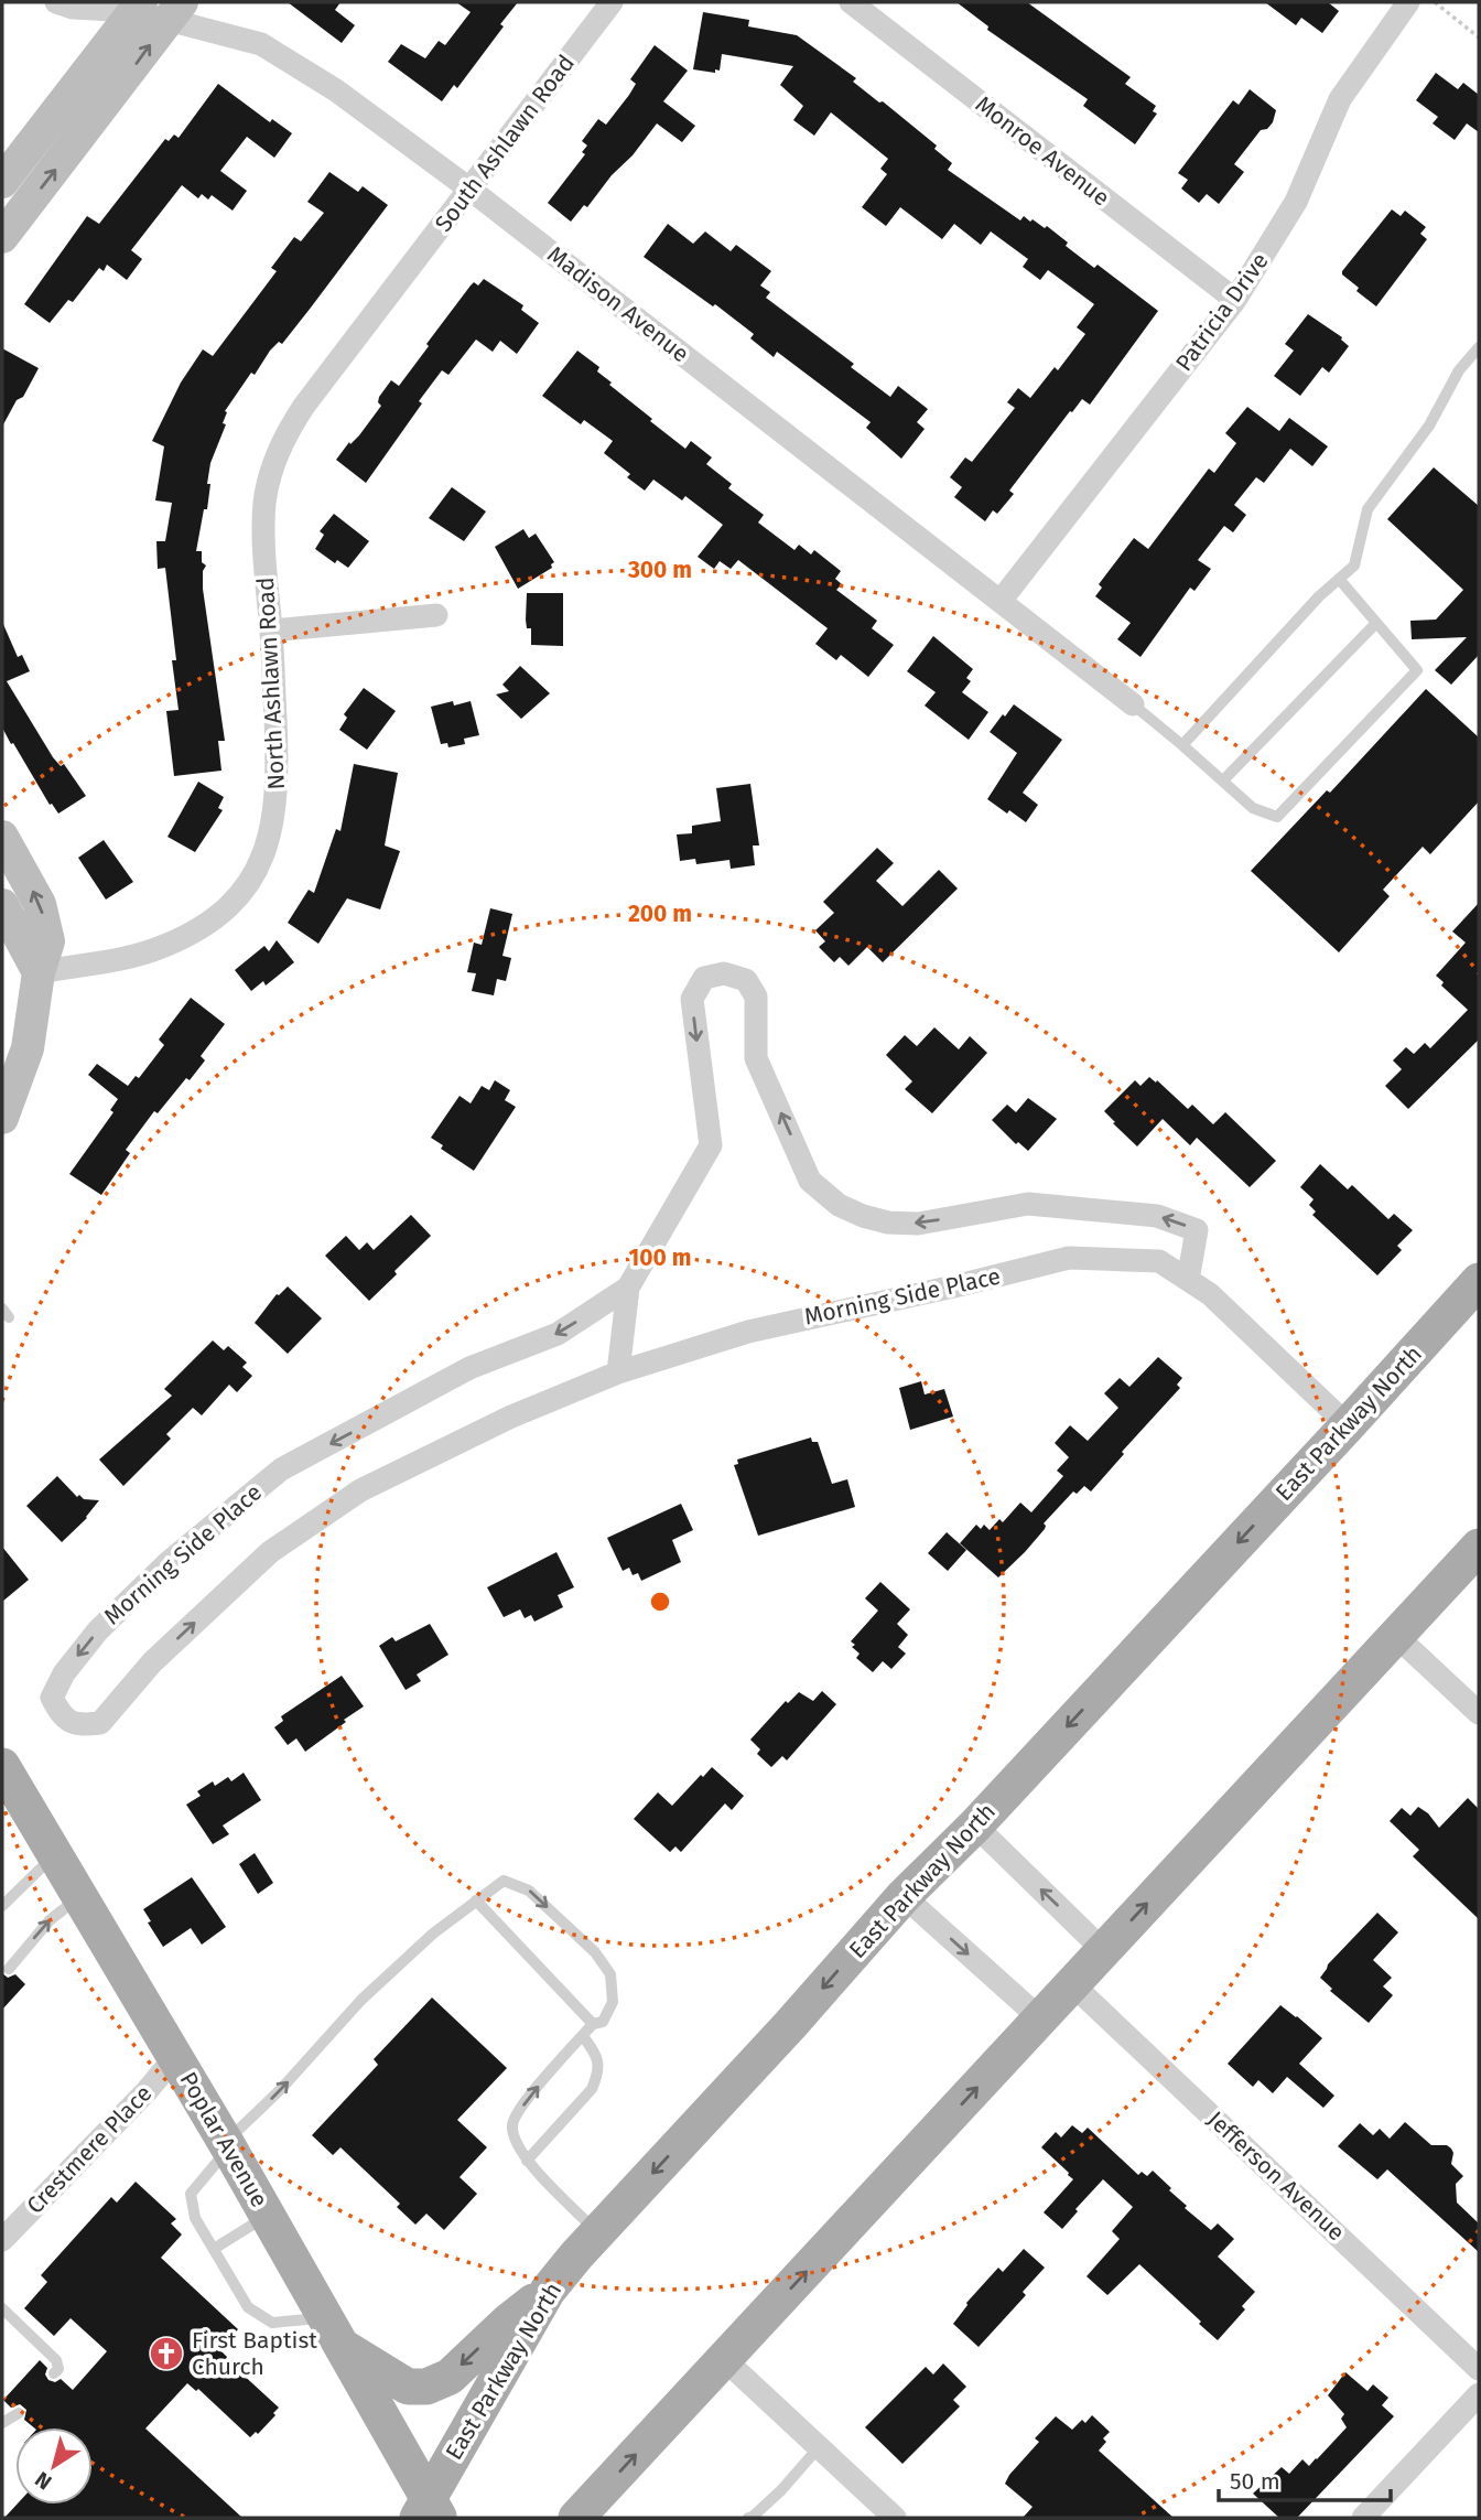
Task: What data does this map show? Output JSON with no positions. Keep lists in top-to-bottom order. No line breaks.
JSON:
{"streets":{"main road":["East Parkway North","Poplar Avenue"],"street":["South Ashlawn Road","Monroe Avenue","Madison Avenue","Patricia Drive","North Ashlawn Road","Morning Side Place","Crestmere Place","Jefferson Avenue"]},"crossings":[["South Ashlawn Road","Madison Avenue"],["South Ashlawn Road","North Ashlawn Road"],["Monroe Avenue","Patricia Drive"],["Madison Avenue","Patricia Drive"],["Morning Side Place","East Parkway North"],["East Parkway North","Poplar Avenue"],["Poplar Avenue","Crestmere Place"]],"places":{"church":["First Baptist Church"]},"scale_bar":"50 m","north":"bottom left","rings":["300 m","200 m","100 m"]}
